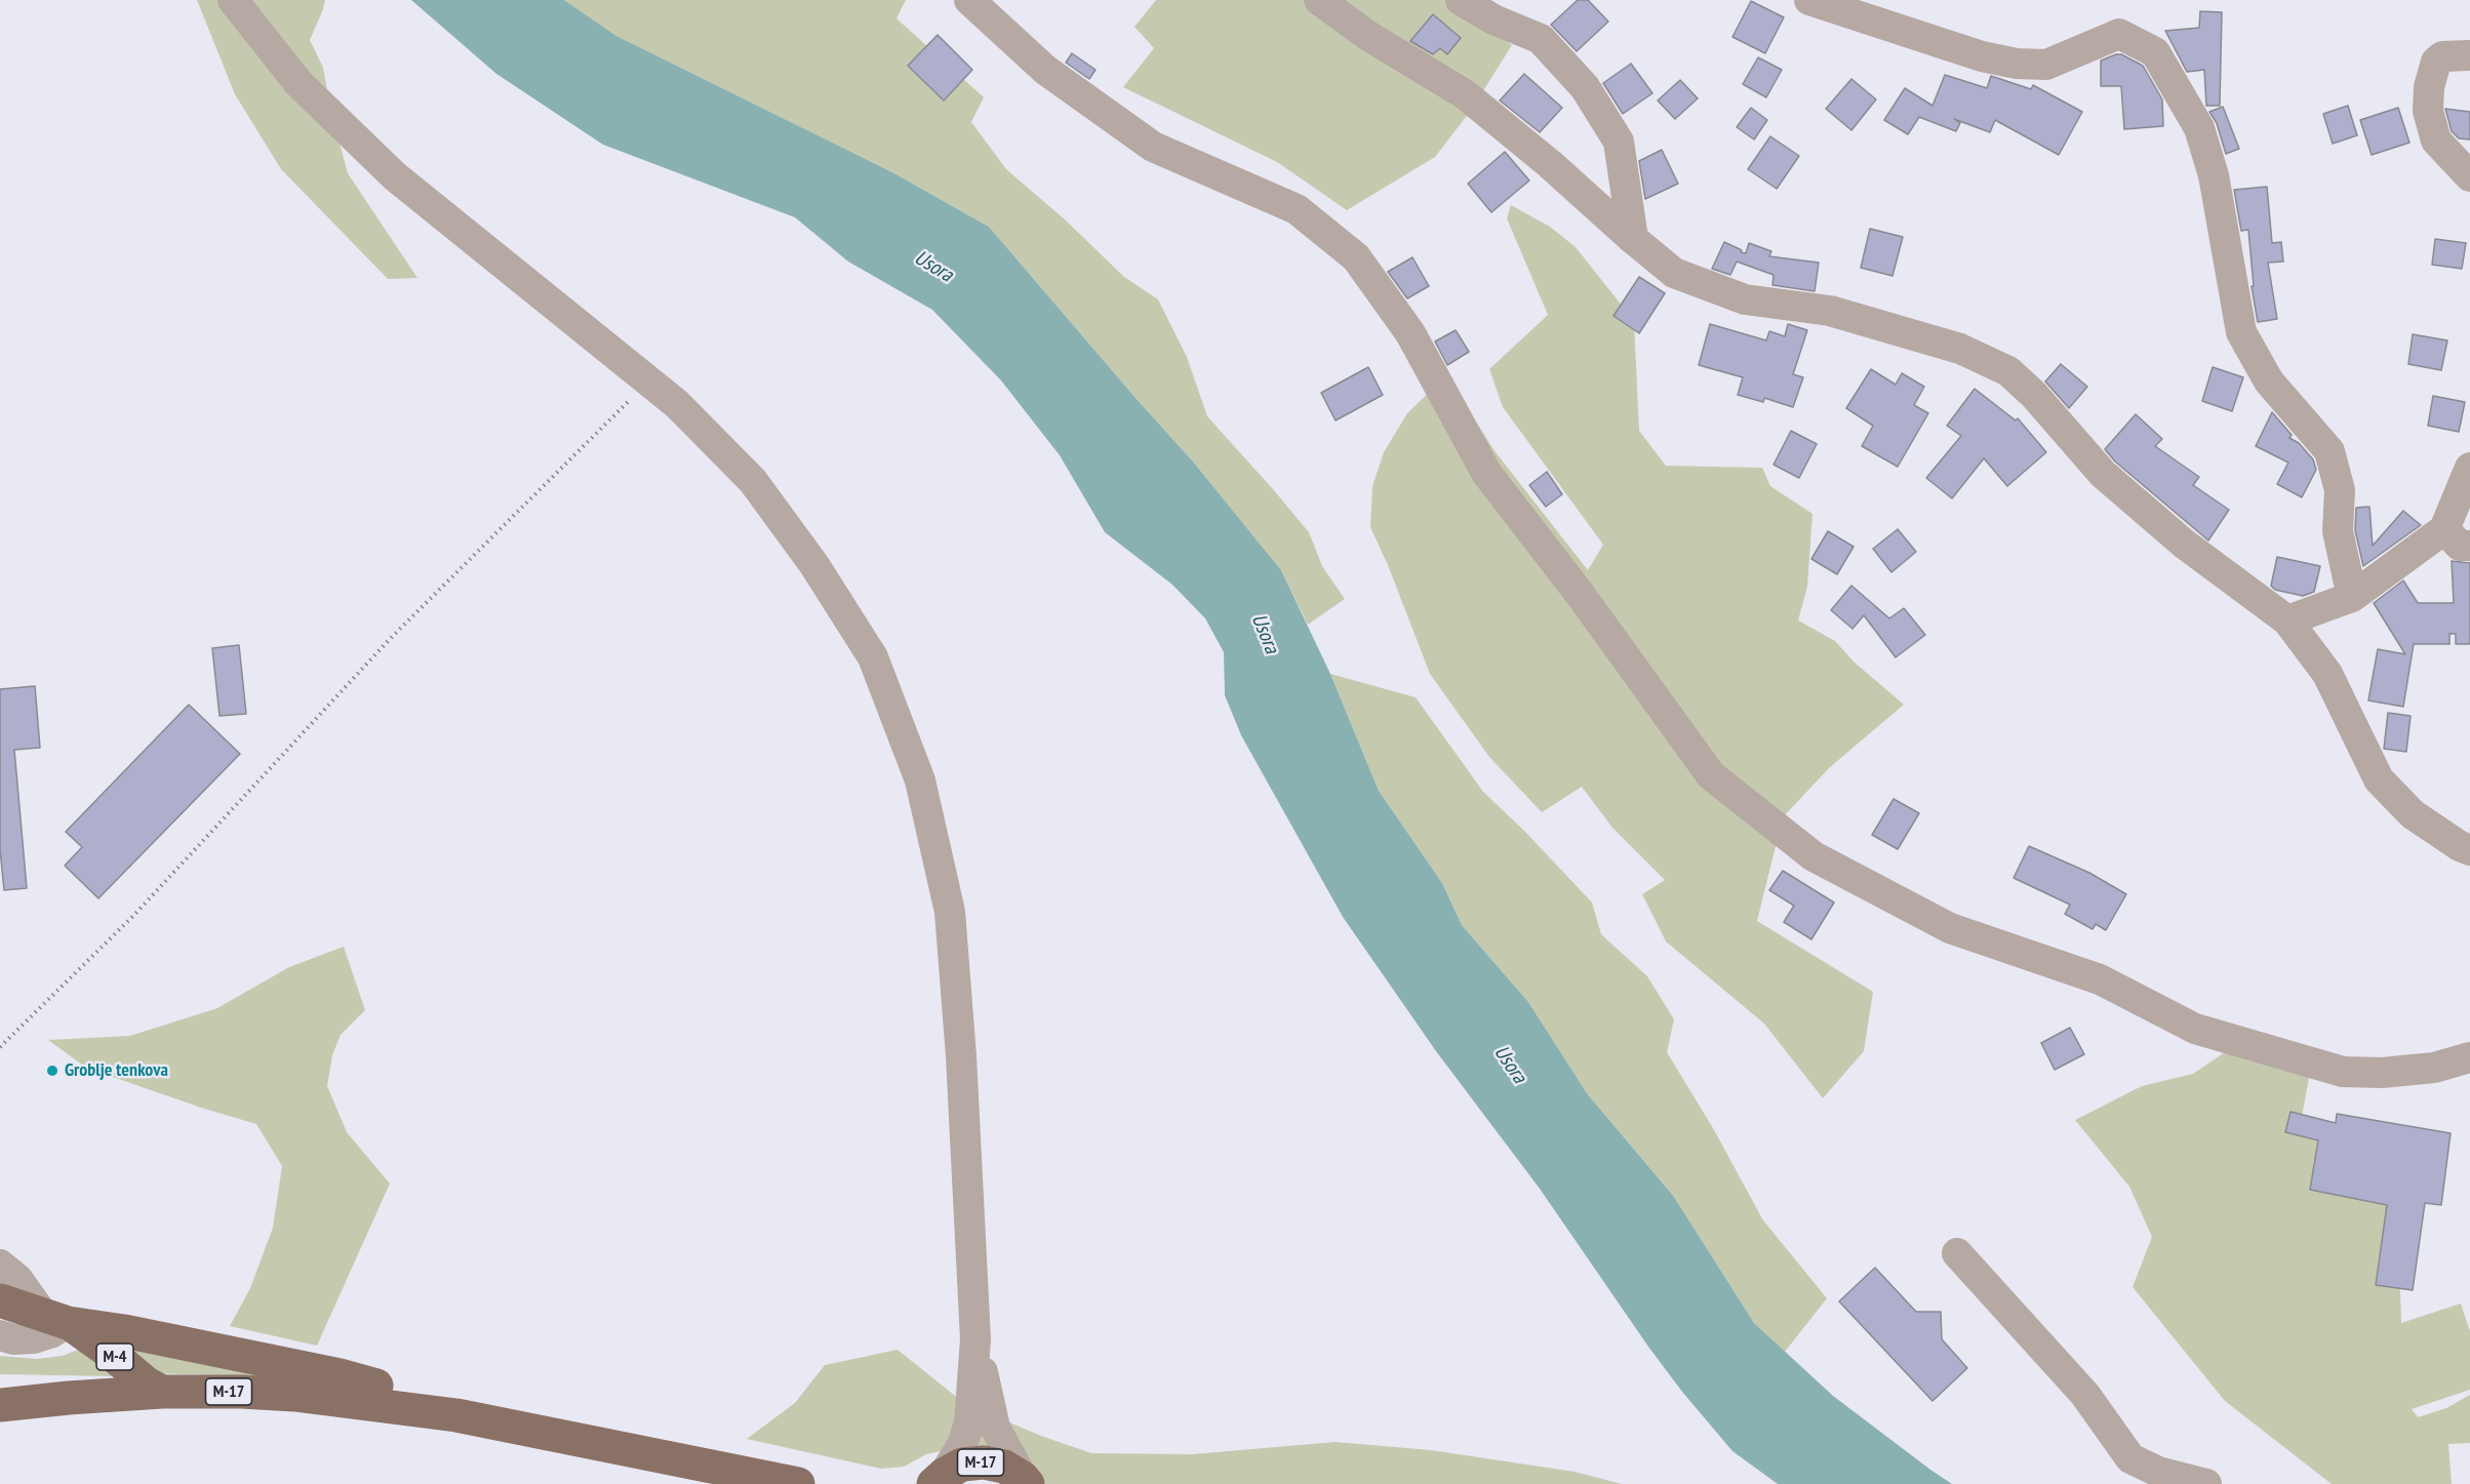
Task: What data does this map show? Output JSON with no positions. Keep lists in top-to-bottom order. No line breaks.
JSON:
{"streets":{"main road":["M-4","M-17"]},"crossings":[["M-4","M-17"]],"water":["Usora"],"places":["Groblje tenkova"]}
